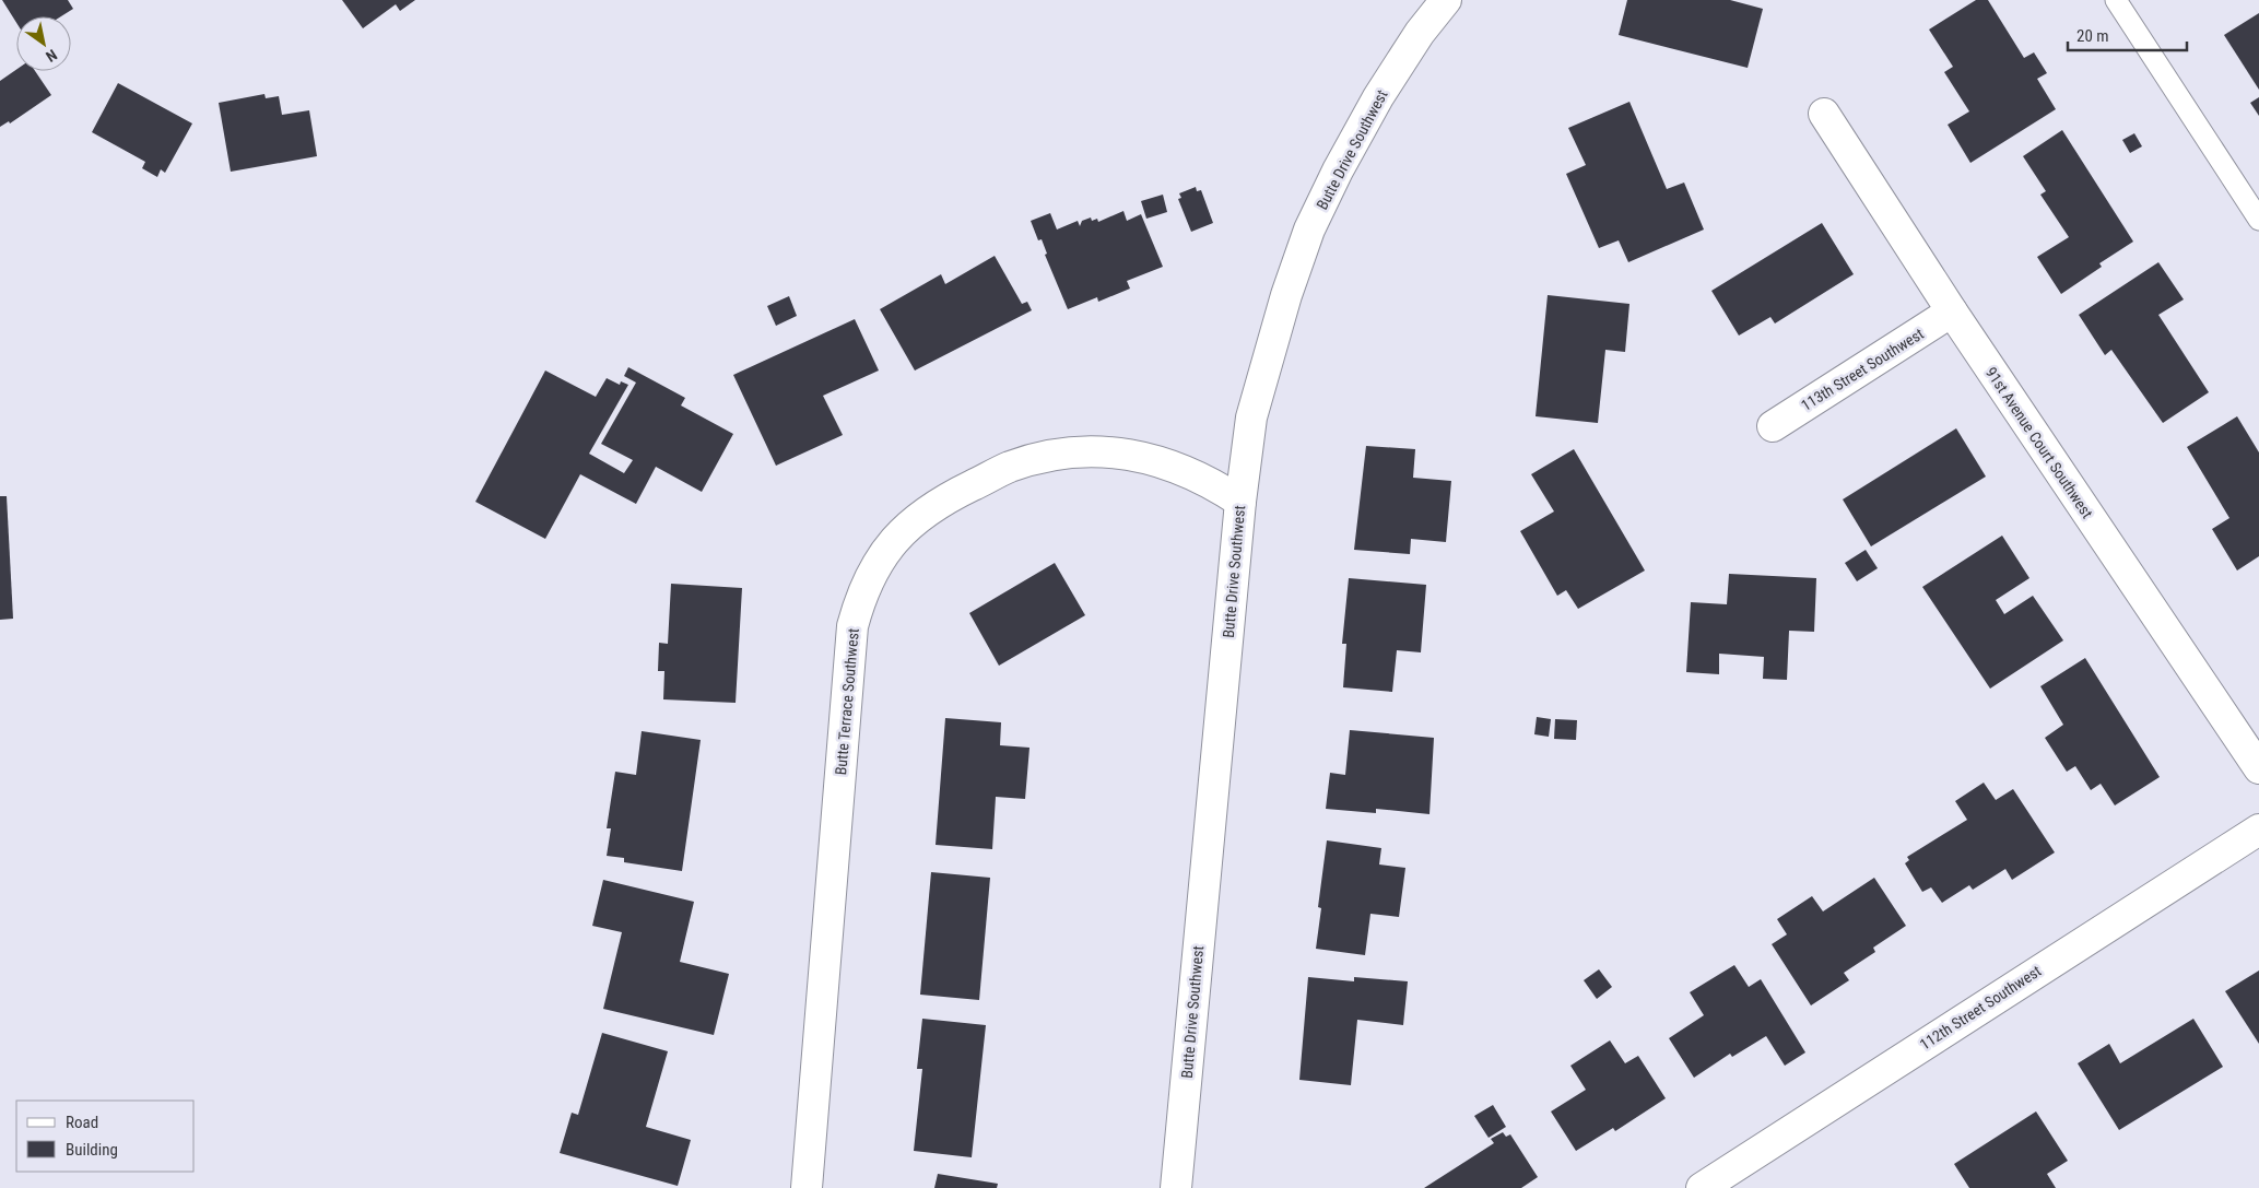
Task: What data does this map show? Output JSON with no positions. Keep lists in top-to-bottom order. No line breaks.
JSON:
{"streets":{"street":["Butte Drive Southwest","113th Street Southwest","91st Avenue Court Southwest","Butte Terrace Southwest","112th Street Southwest"]},"crossings":[["Butte Drive Southwest","Butte Terrace Southwest"],["113th Street Southwest","91st Avenue Court Southwest"]],"legend":["Road","Building"],"scale_bar":"20 m","north":"bottom right"}
